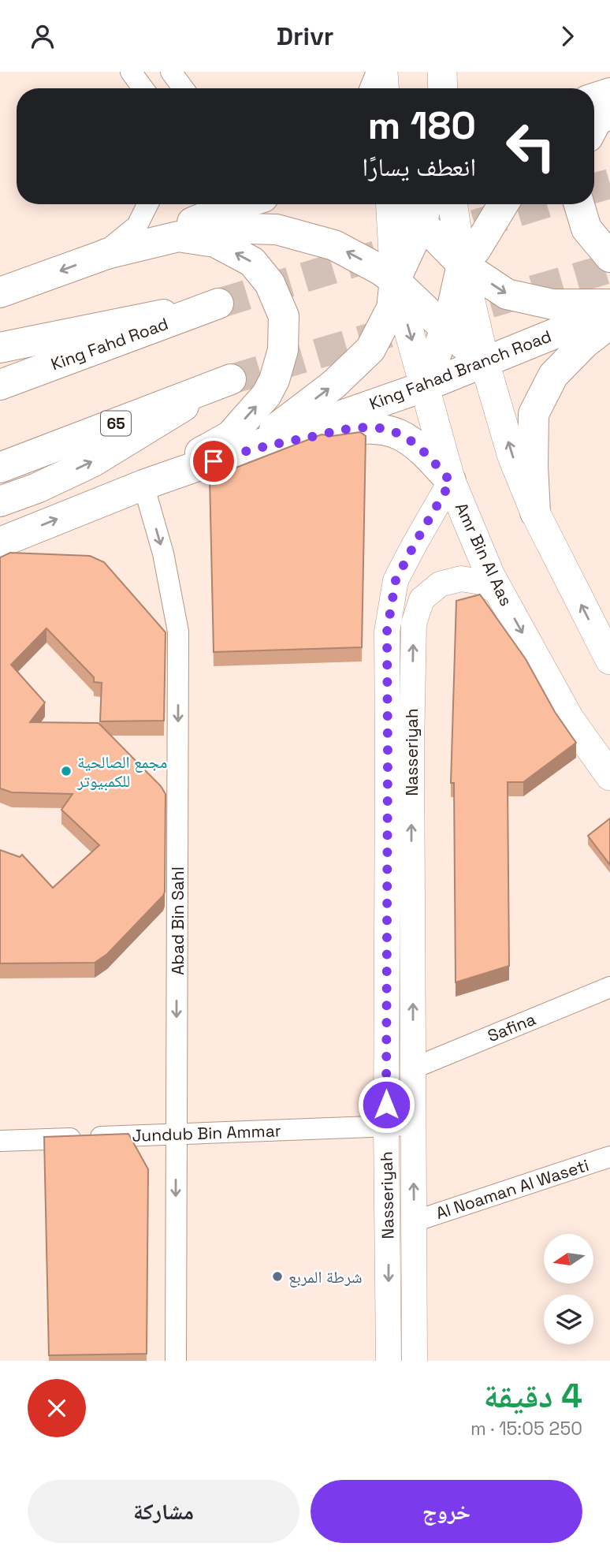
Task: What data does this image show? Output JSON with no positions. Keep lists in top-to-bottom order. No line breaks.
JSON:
{"streets":{"main road":["King Fahd Road","King Fahad Branch Road","65","Amr Bin Al Aas"],"street":["Nasseriyah","Abad Bin Sahl","Safina","Jundub Bin Ammar","Al Noaman Al Waseti"]},"crossings":[["King Fahad Branch Road","Amr Bin Al Aas"],["King Fahad Branch Road","Abad Bin Sahl"],["Amr Bin Al Aas","Nasseriyah"],["Nasseriyah","Safina"],["Nasseriyah","Jundub Bin Ammar"],["Nasseriyah","Al Noaman Al Waseti"],["Abad Bin Sahl","Jundub Bin Ammar"]],"one_way":["Abad Bin Sahl"],"places":["مجمع الصالحية للكمبيوتر","شرطة المربع"],"north":"left","page":{"header":"Drivr","turn":["180 m","انعطف يسارًا"],"heading":["4 دقيقة","250 m · 15:05"],"buttons":["خروج","مشاركة"]}}
